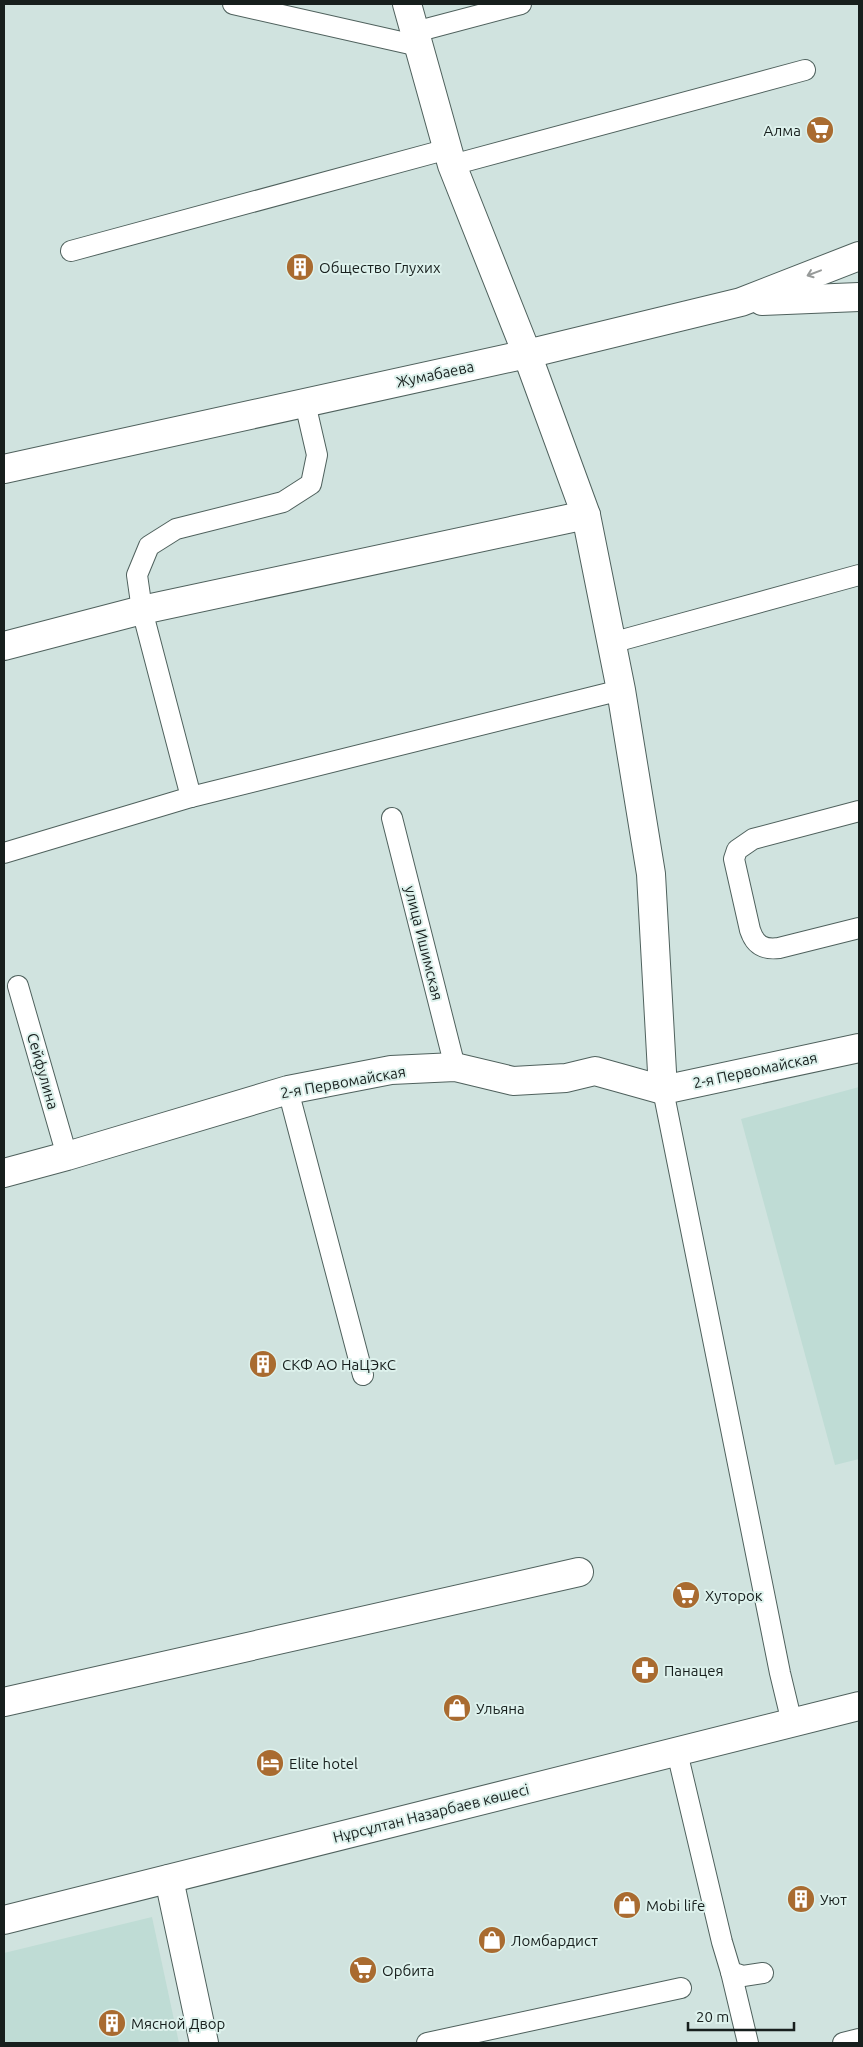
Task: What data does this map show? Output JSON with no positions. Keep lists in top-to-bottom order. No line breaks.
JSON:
{"streets":{"street":["Жумабаева","2-я Первомайская","Нұрсұлтан Назарбаев көшесі"],"lane":["улица Ишимская","Сейфулина"]},"crossings":[["улица Ишимская","2-я Первомайская"],["2-я Первомайская","Сейфулина"]],"places":{"supermarket":["Алма","Хуторок","Орбита"],"building":["Общество Глухих","СКФ АО НаЦЭкС","Уют","Мясной Двор"],"pharmacy":["Панацея"],"shop":["Ульяна","Mobi life","Ломбардист"],"hotel":["Elite hotel"]},"scale_bar":"20 m"}
